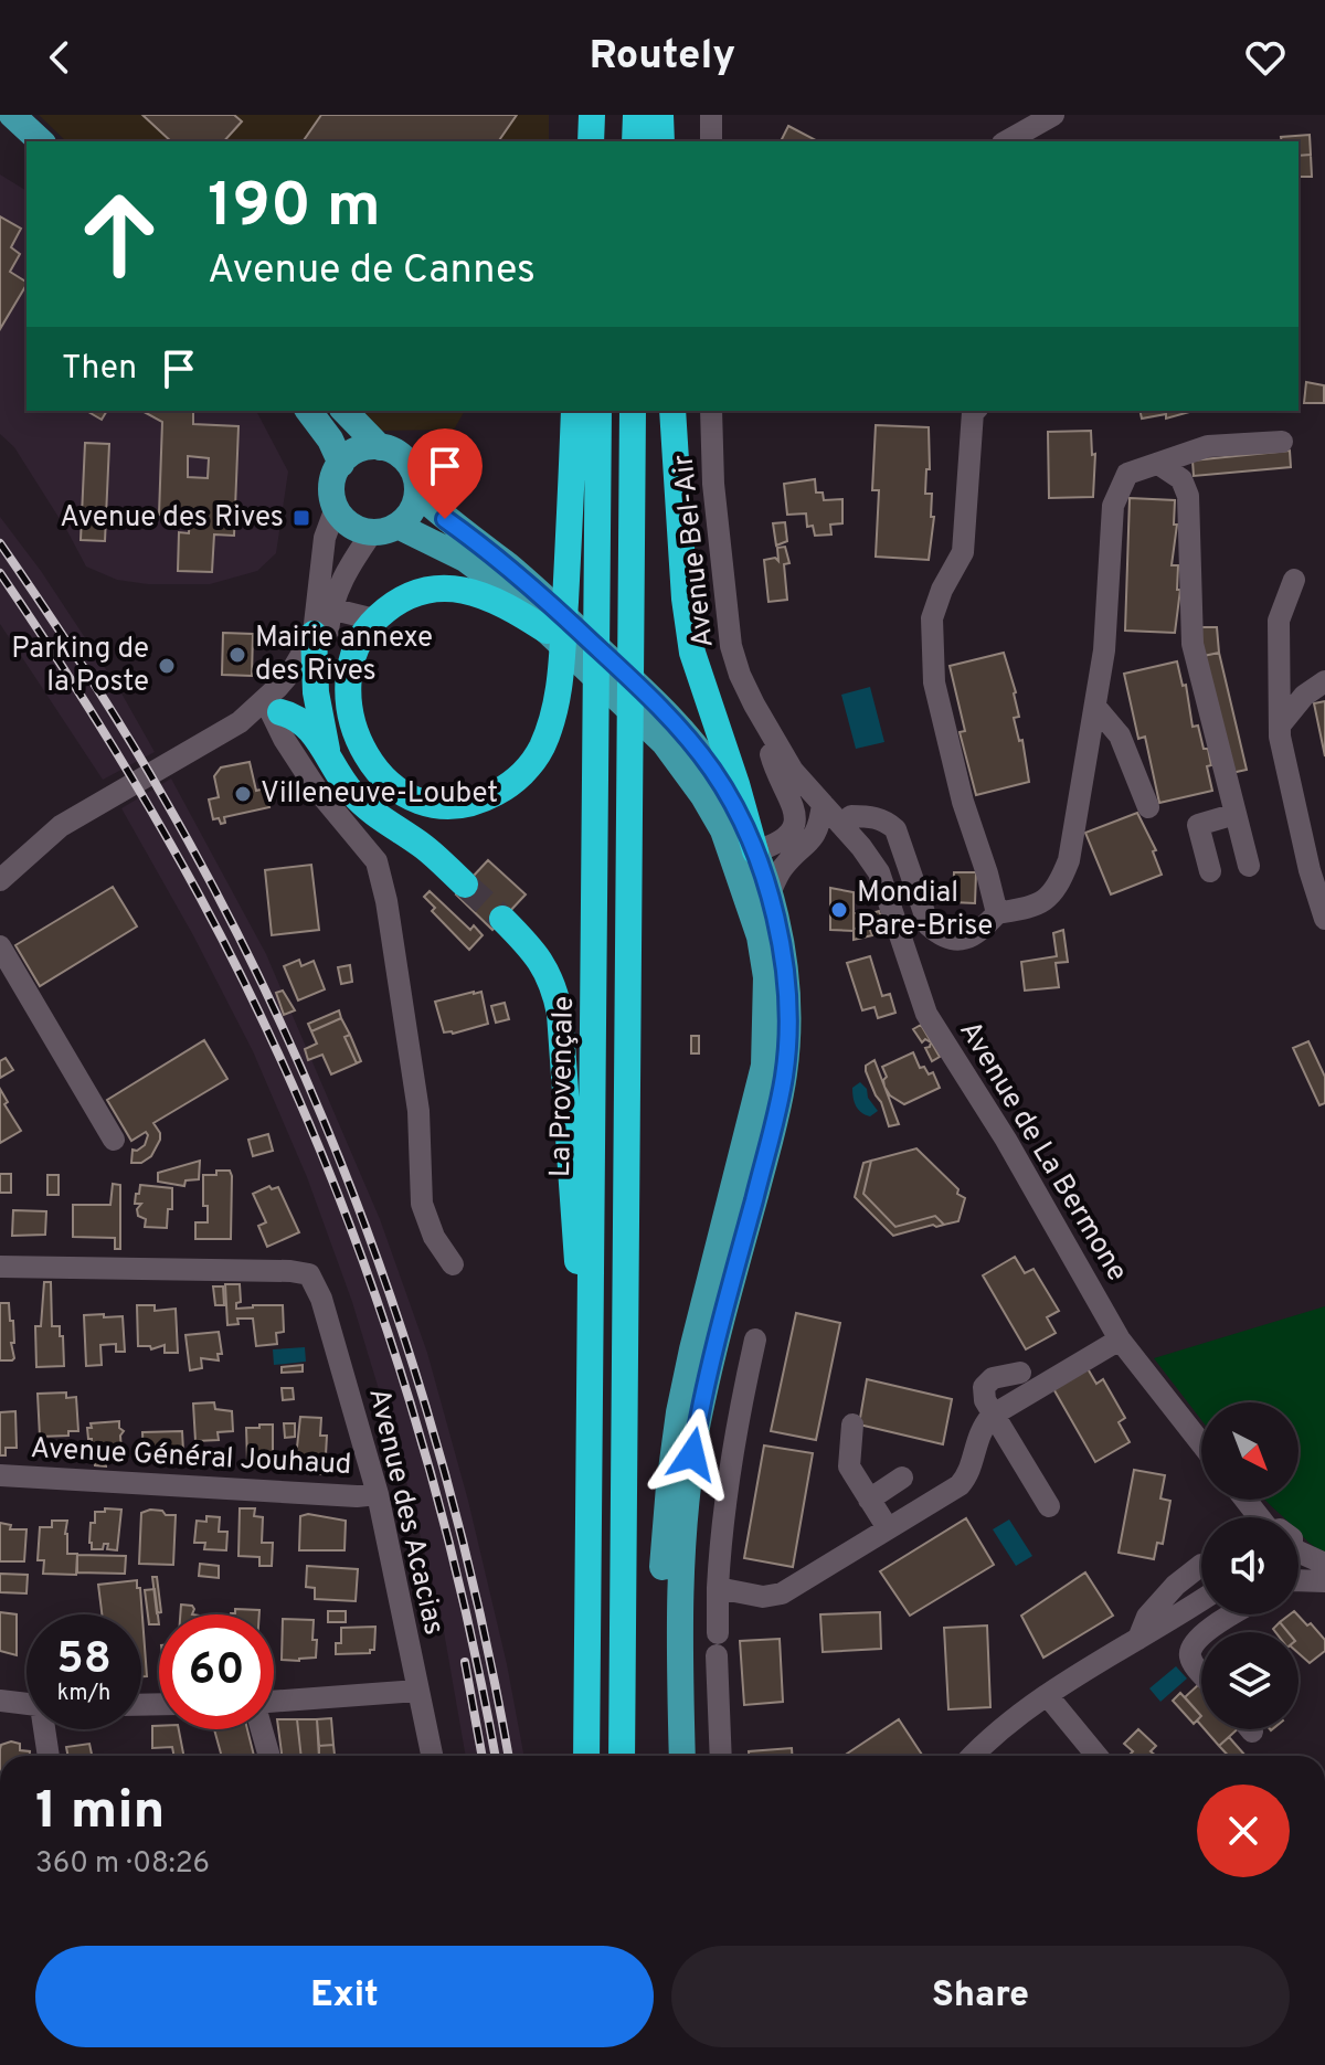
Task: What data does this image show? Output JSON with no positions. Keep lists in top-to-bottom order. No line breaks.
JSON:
{"streets":{"highway":["La Provençale"],"street":["Avenue Bel-Air","Avenue de La Bermone","Avenue Général Jouhaud","Avenue des Acacias"]},"crossings":[["Avenue Bel-Air","Avenue de La Bermone"],["Avenue Général Jouhaud","Avenue des Acacias"]],"places":{"transit":["Avenue des Rives"],"other":["Mairie annexe des Rives","Parking de la Poste","Villeneuve-Loubet","Mondial Pare-Brise"]},"north":"bottom right","page":{"header":"Routely","turn":["190 m","Avenue de Cannes"],"then":"Then","speed":"58 km/h","limit":"60","heading":["1 min","360 m · 08:26"],"buttons":["Exit","Share"]}}
